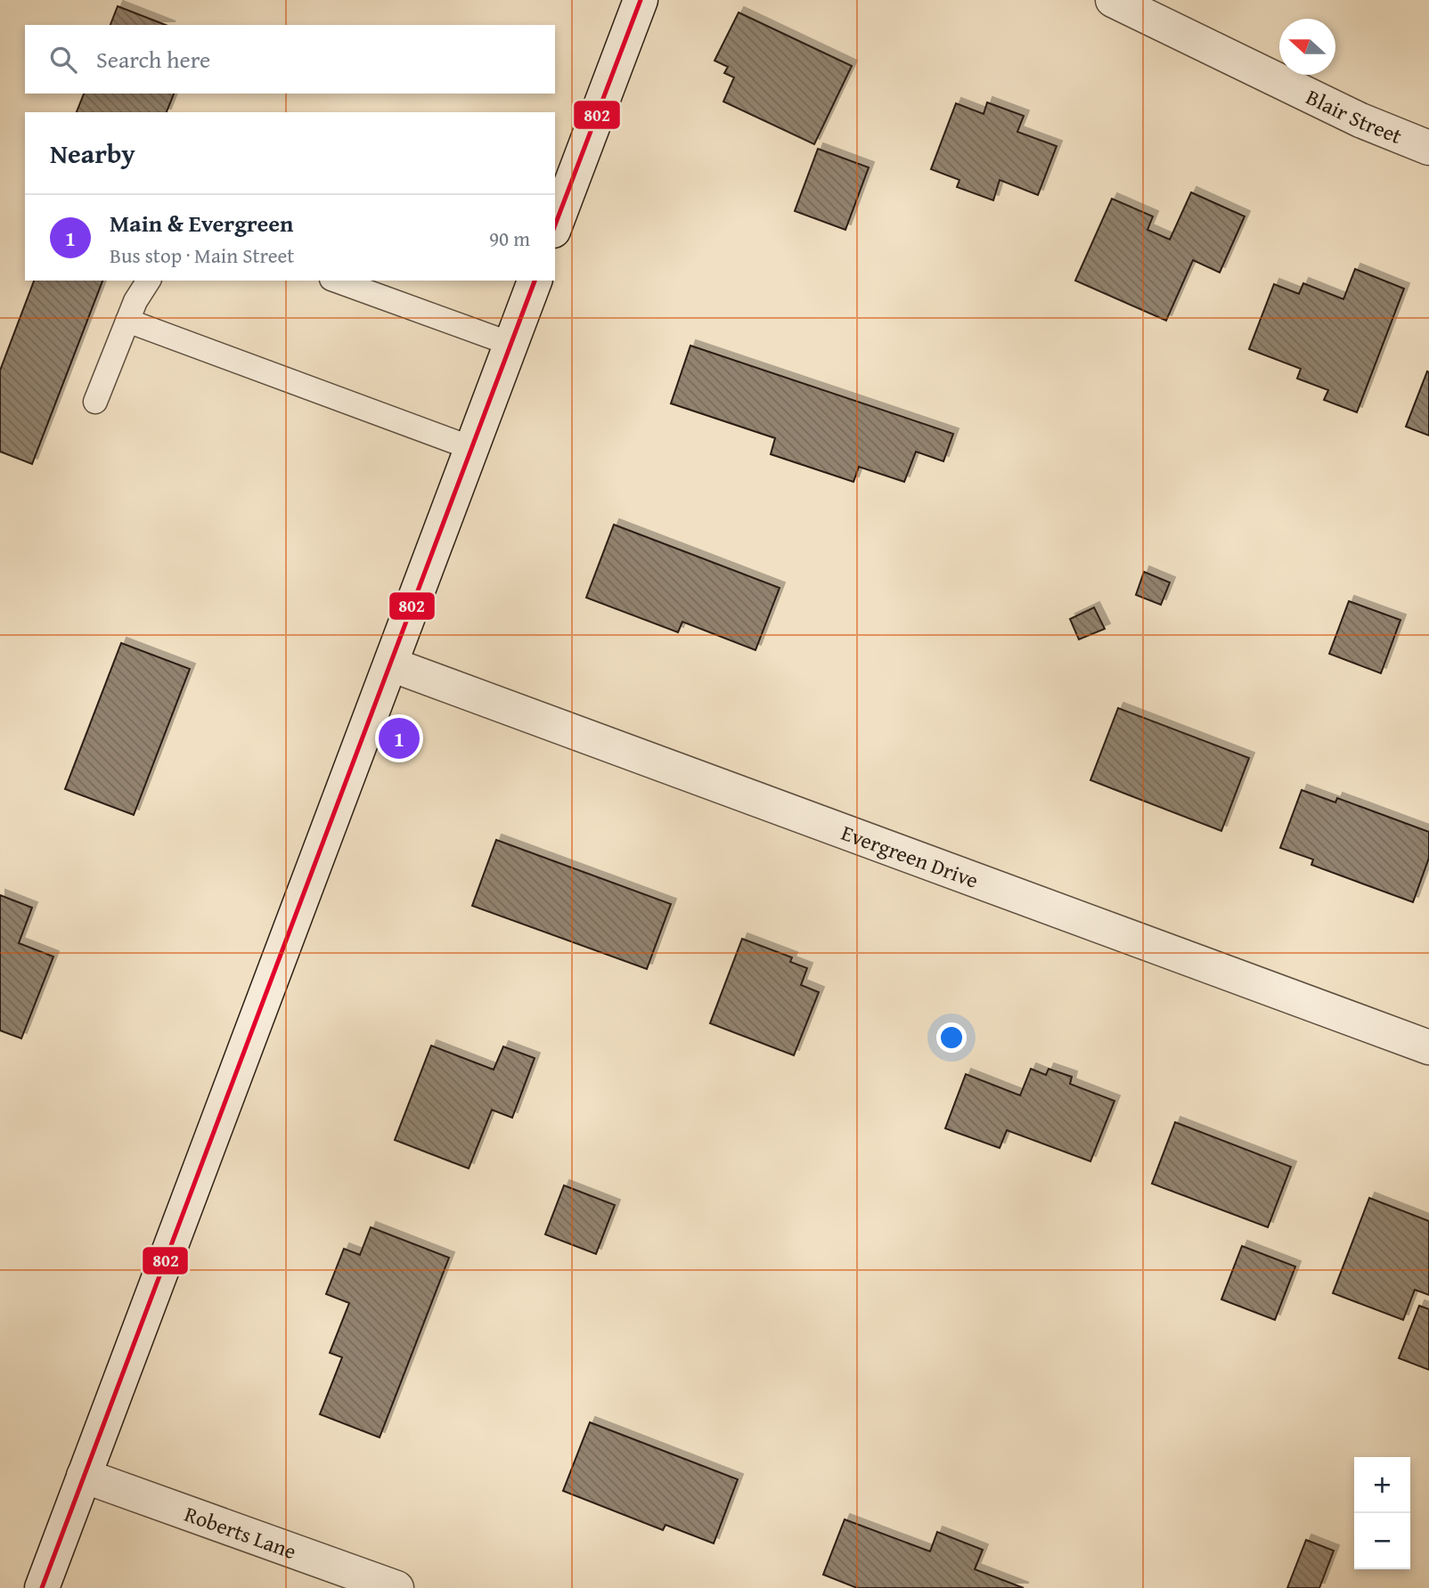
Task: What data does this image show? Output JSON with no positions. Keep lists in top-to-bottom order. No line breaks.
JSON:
{"streets":{"street":["Blair Street","Evergreen Drive","Roberts Lane"]},"lines":["transit line 802"],"north":"left","page":{"search":"Search here","heading":"Nearby","list":[{"mark":"1","name":"Main & Evergreen","note":"Bus stop · Main Street","value":"90 m"}],"pins":"1","map_buttons":["+","−"]}}
